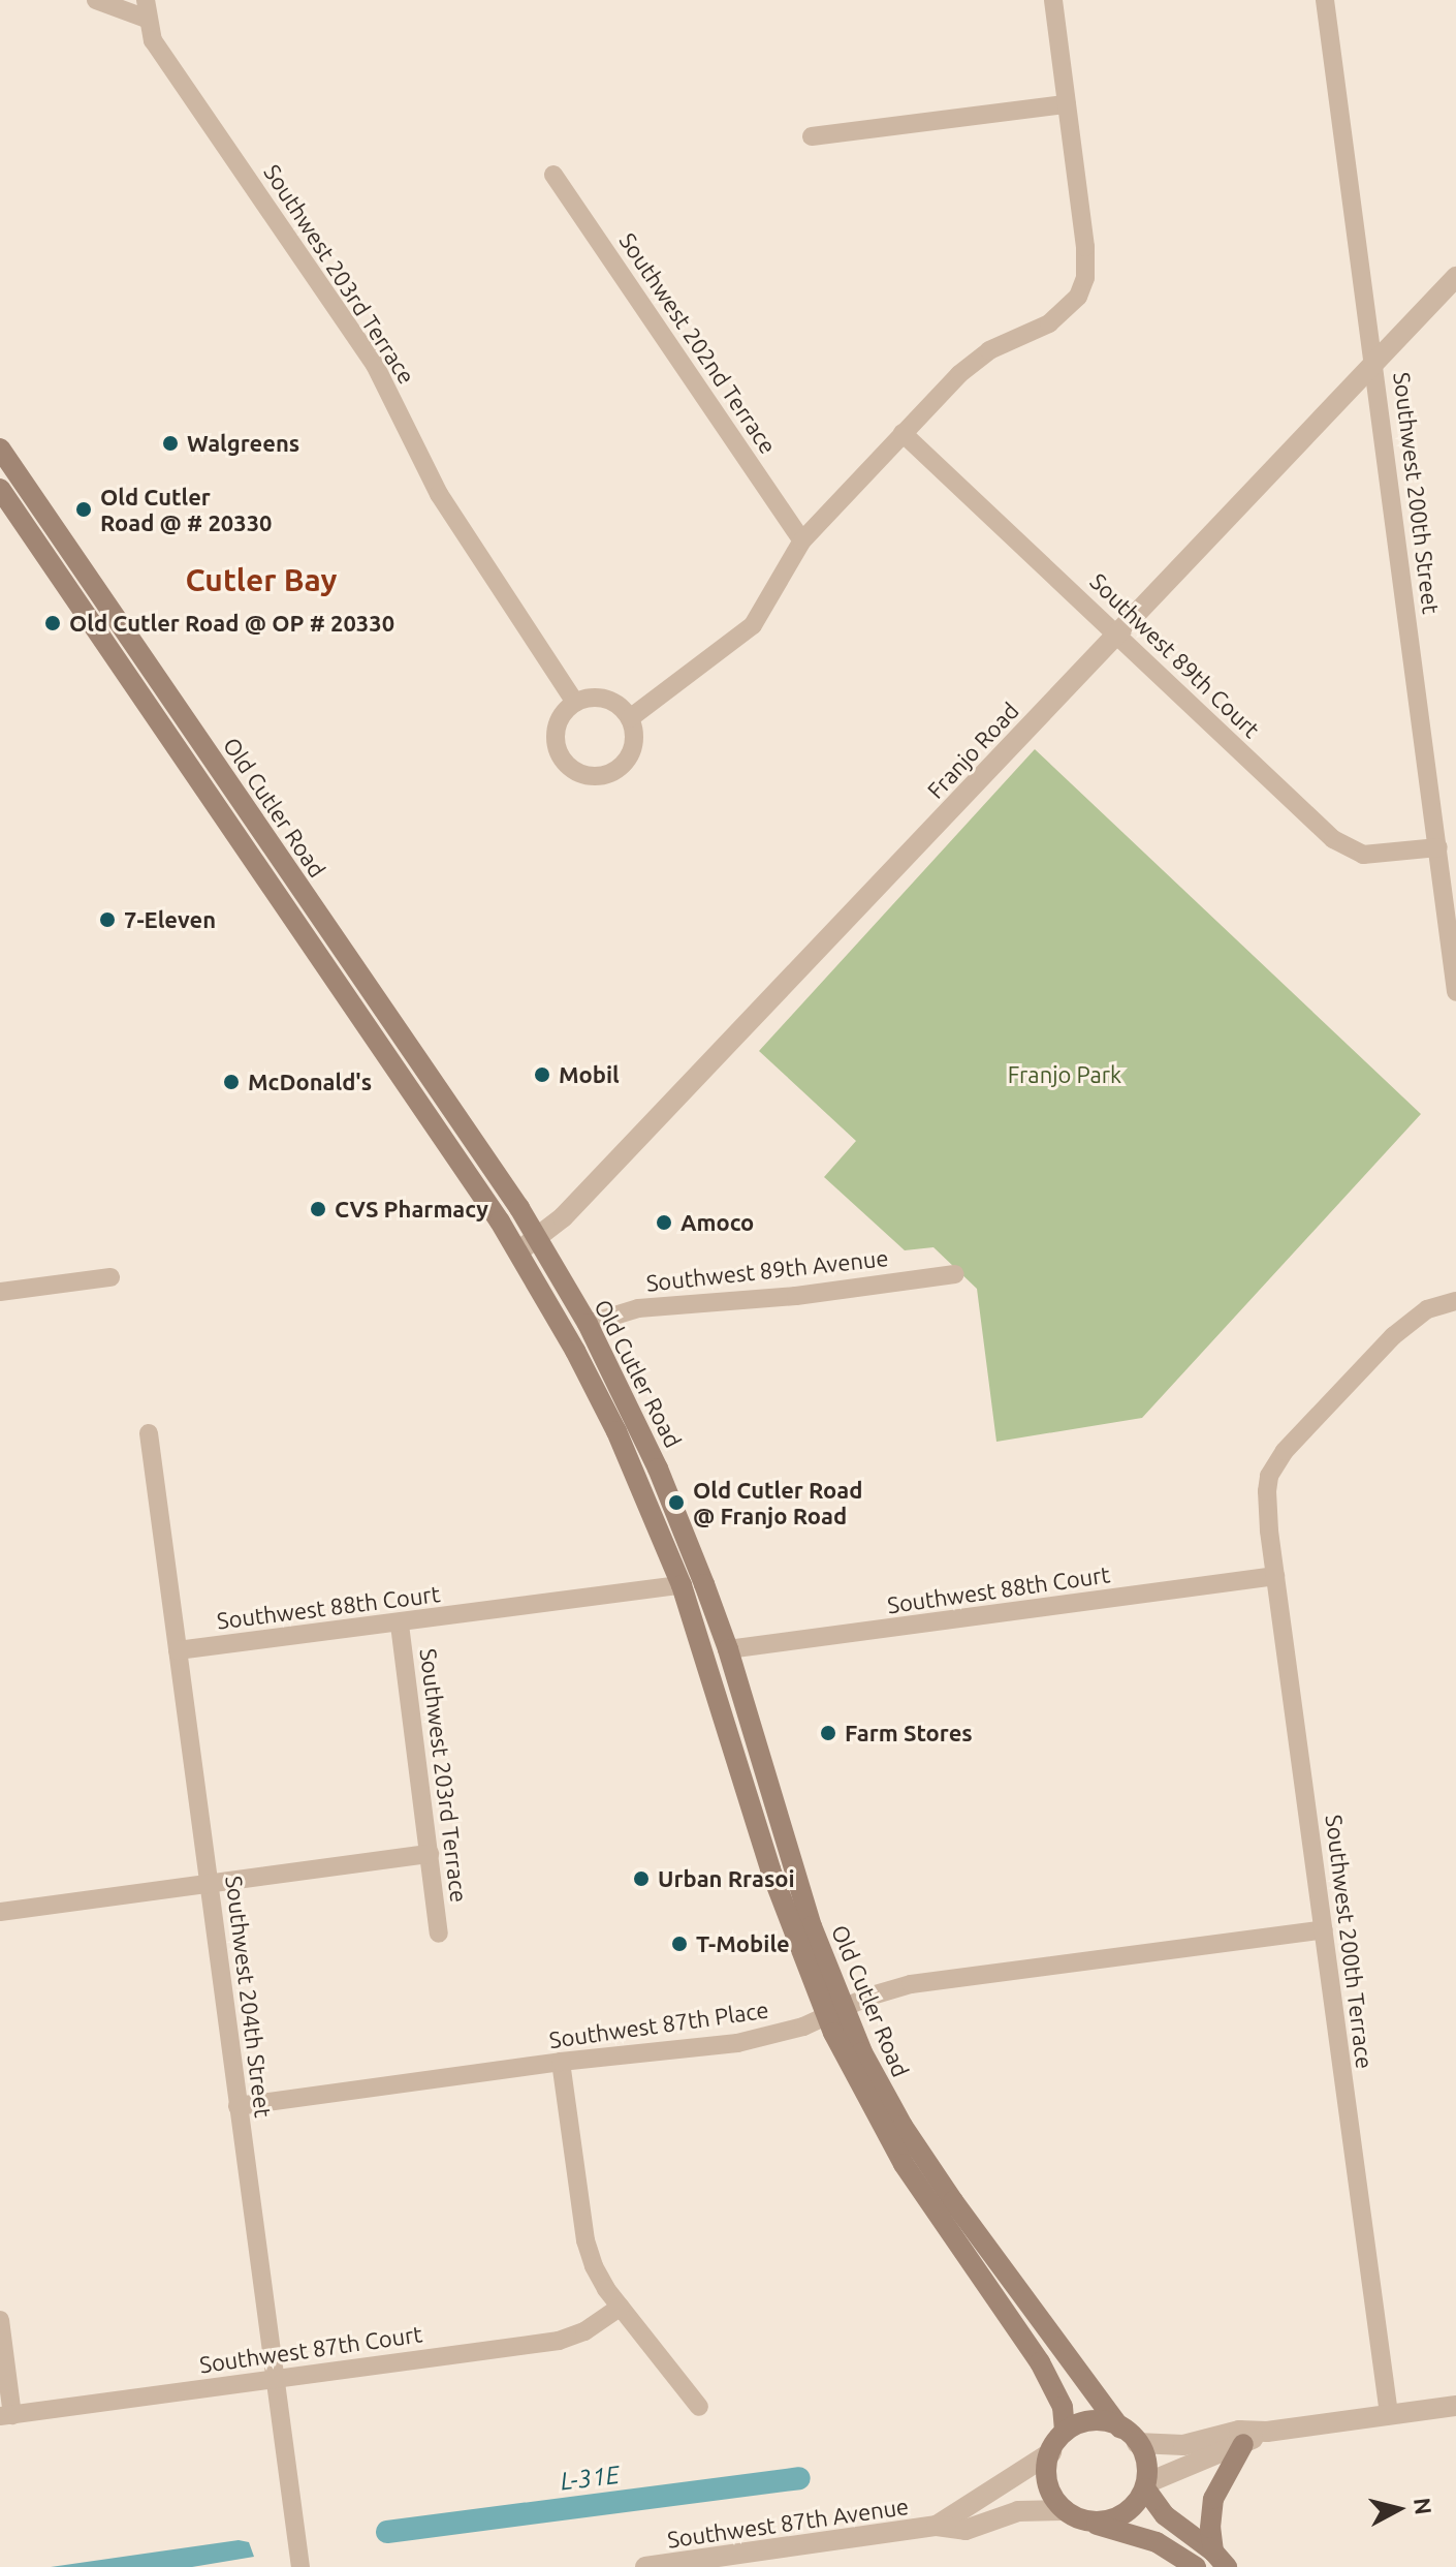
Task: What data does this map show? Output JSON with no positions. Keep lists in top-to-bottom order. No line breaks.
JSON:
{"streets":{"main road":["Old Cutler Road"],"street":["Southwest 203rd Terrace","Southwest 202nd Terrace","Southwest 200th Street","Southwest 89th Court","Franjo Road","Southwest 89th Avenue","Southwest 88th Court","Southwest 200th Terrace","Southwest 204th Street","Southwest 87th Place","Southwest 87th Court","Southwest 87th Avenue"]},"crossings":[["Southwest 203rd Terrace","Southwest 88th Court"],["Southwest 200th Street","Southwest 89th Court"],["Southwest 200th Street","Franjo Road"],["Southwest 89th Court","Franjo Road"],["Franjo Road","Old Cutler Road"],["Old Cutler Road","Southwest 89th Avenue"],["Old Cutler Road","Southwest 88th Court"],["Old Cutler Road","Southwest 87th Place"],["Old Cutler Road","Southwest 87th Avenue"],["Southwest 88th Court","Southwest 200th Terrace"],["Southwest 88th Court","Southwest 204th Street"],["Southwest 200th Terrace","Southwest 87th Place"],["Southwest 204th Street","Southwest 87th Place"],["Southwest 204th Street","Southwest 87th Court"]],"districts":["Cutler Bay"],"water":["L-31E"],"parks":["Franjo Park"],"places":["Walgreens","Old Cutler Road @ # 20330","Old Cutler Road @ OP # 20330","7-Eleven","Mobil","McDonald's","CVS Pharmacy","Amoco","Old Cutler Road @ Franjo Road","Farm Stores","Urban Rrasoi","T-Mobile"],"north":"right"}
